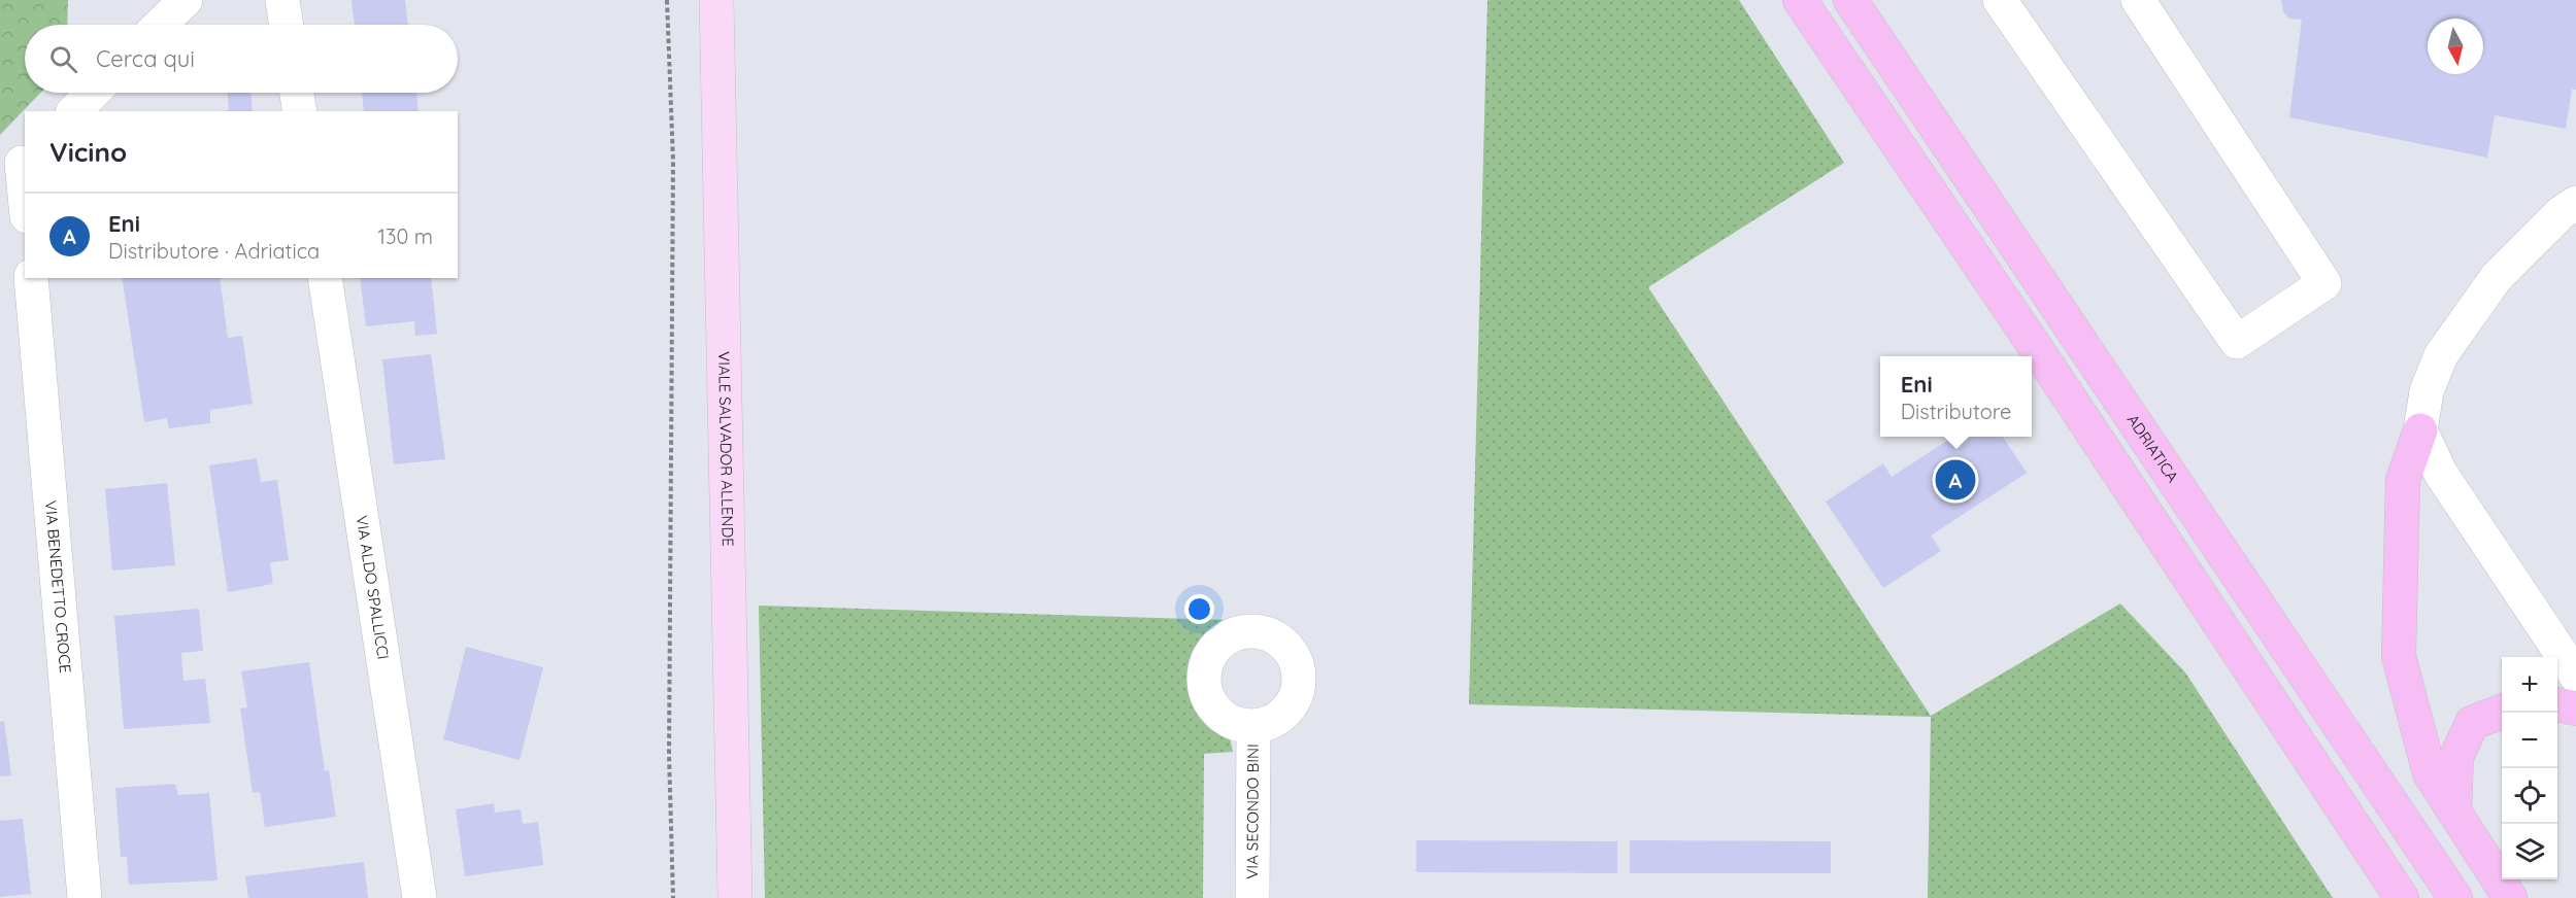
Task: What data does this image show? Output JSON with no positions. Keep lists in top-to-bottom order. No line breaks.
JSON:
{"streets":{"highway":["ADRIATICA"],"main road":["VIALE SALVADOR ALLENDE"],"street":["VIA BENEDETTO CROCE","VIA ALDO SPALLICCI","VIA SECONDO BINI"]},"north":"bottom","page":{"search":"Cerca qui","heading":"Vicino","list":[{"mark":"A","name":"Eni","note":"Distributore · Adriatica","value":"130 m"}],"popup":["Eni","Distributore"],"pins":"A","map_buttons":["+","−"]}}
